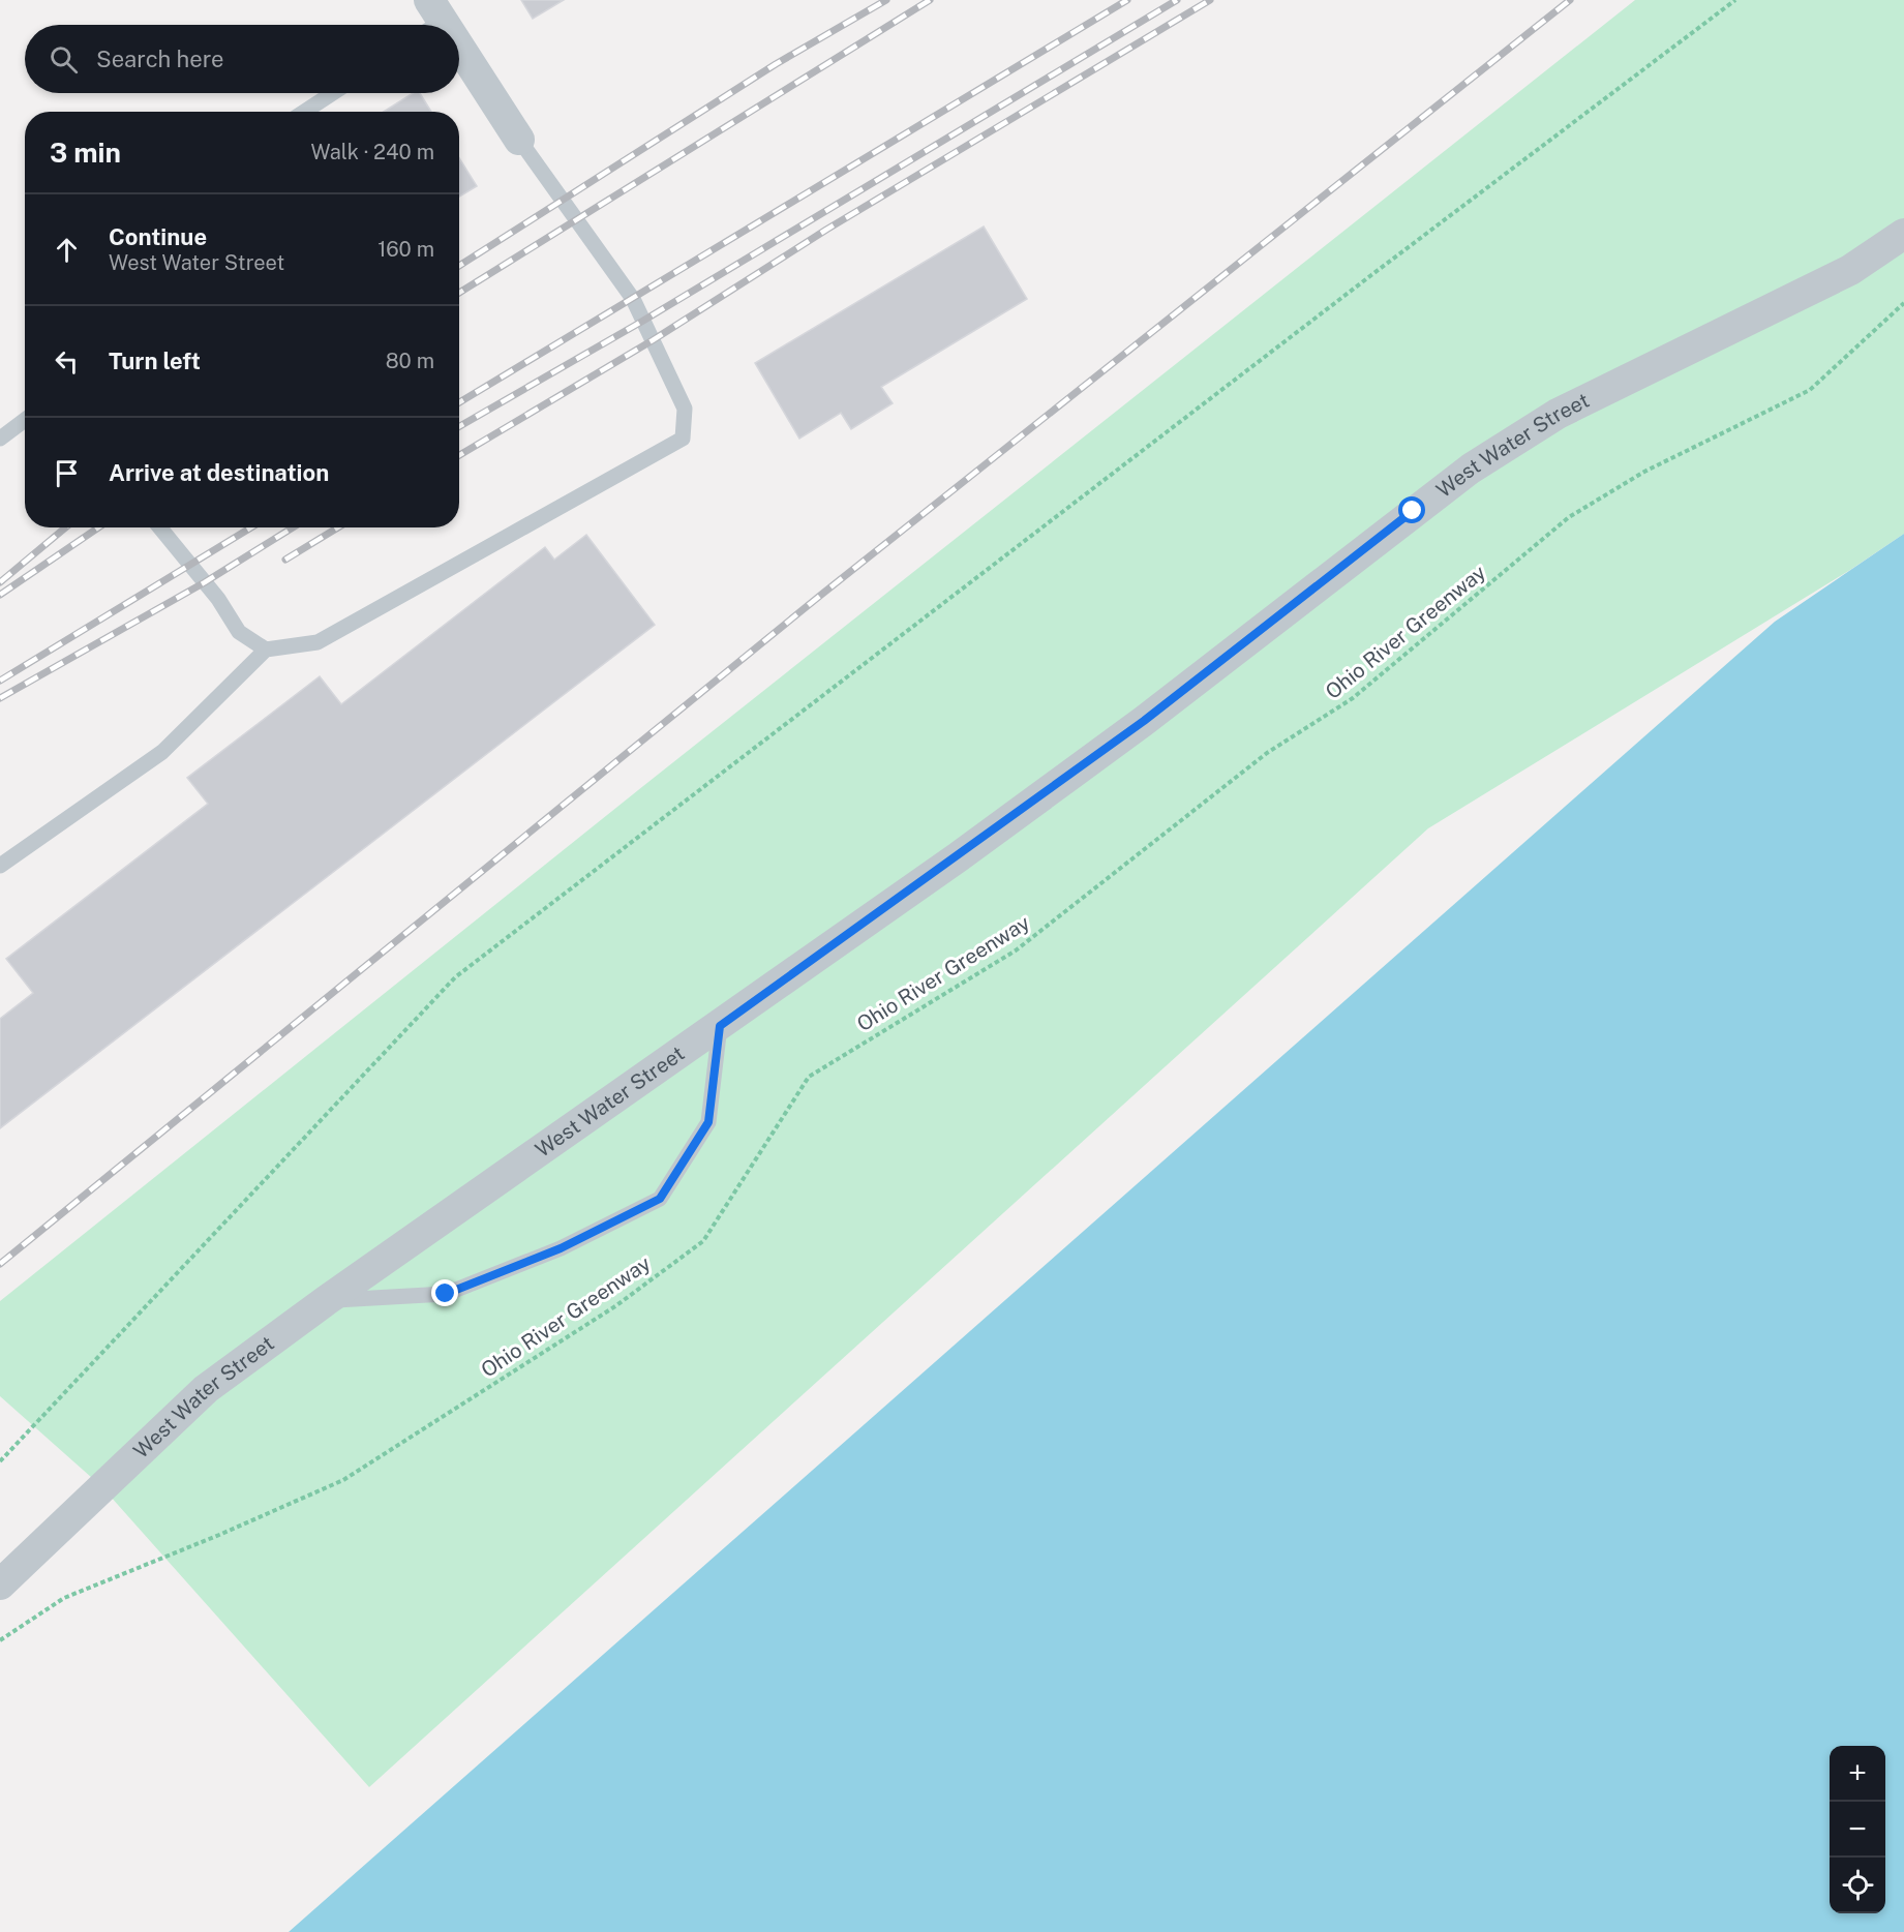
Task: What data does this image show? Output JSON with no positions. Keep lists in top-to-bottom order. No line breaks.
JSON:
{"streets":{"street":["West Water Street"],"path":["Ohio River Greenway"]},"page":{"search":"Search here","heading":["3 min","Walk · 240 m"],"list":[["Continue","West Water Street","160 m"],["Turn left","80 m"],"Arrive at destination"],"map_buttons":["+","−"]}}
